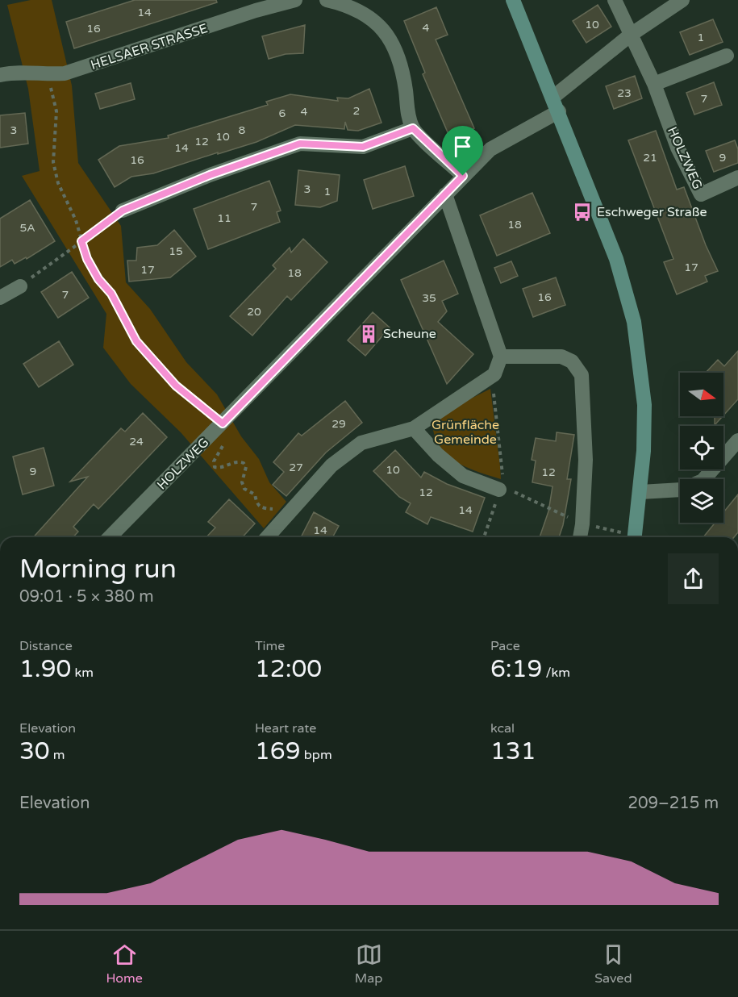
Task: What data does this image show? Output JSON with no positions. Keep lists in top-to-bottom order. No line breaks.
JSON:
{"streets":{"street":["HELSAER STRASSE","HOLZWEG"]},"parks":["Grünfläche Gemeinde"],"places":{"bus stop":["Eschweger Straße"],"building":["Scheune"]},"house_numbers":["14","10","4","16","1","23","7","2","4","6","3","8","10","12","14","21","9","16","3","1","7","11","18","5A","15","17","17","18","7","16","35","20","29","24","27","10","9","12","12","14","14"],"north":"right","page":{"heading":["Morning run","09:01 · 5 × 380 m"],"stats":[["Distance","1.90 km"],["Time","12:00"],["Pace","6:19 /km"],["Elevation","30 m"],["Heart rate","169 bpm"],["kcal","131"]],"chart":["Elevation","209–215 m"],"tabs":["Home","Map","Saved"]}}
